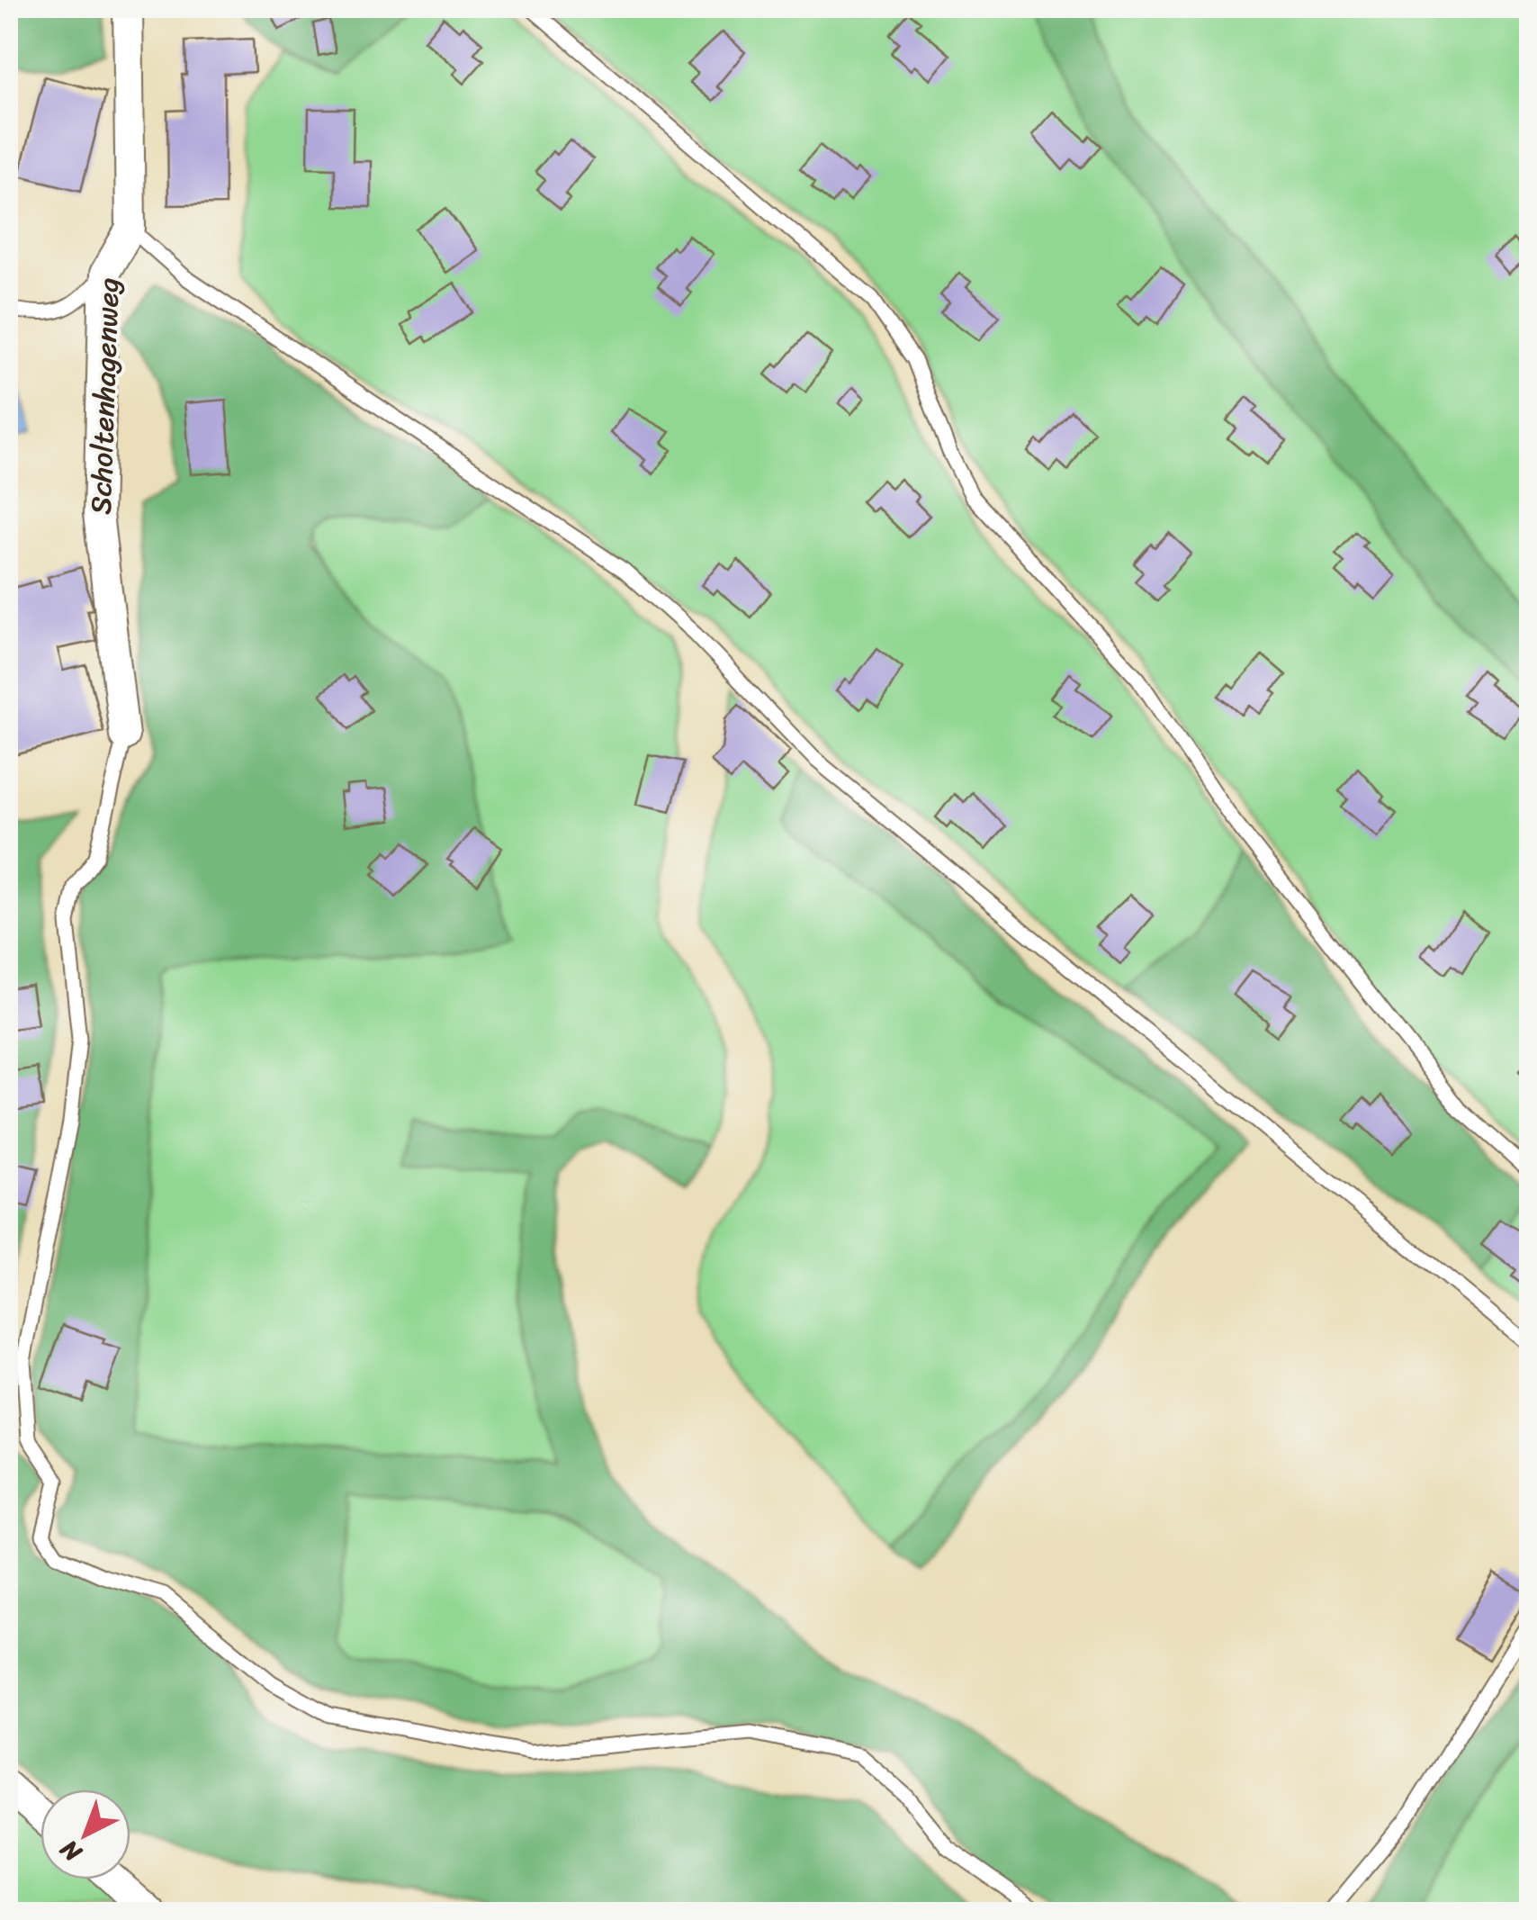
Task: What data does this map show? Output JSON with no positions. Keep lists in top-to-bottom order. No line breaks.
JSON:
{"streets":{"street":["Scholtenhagenweg"]},"north":"bottom left"}
